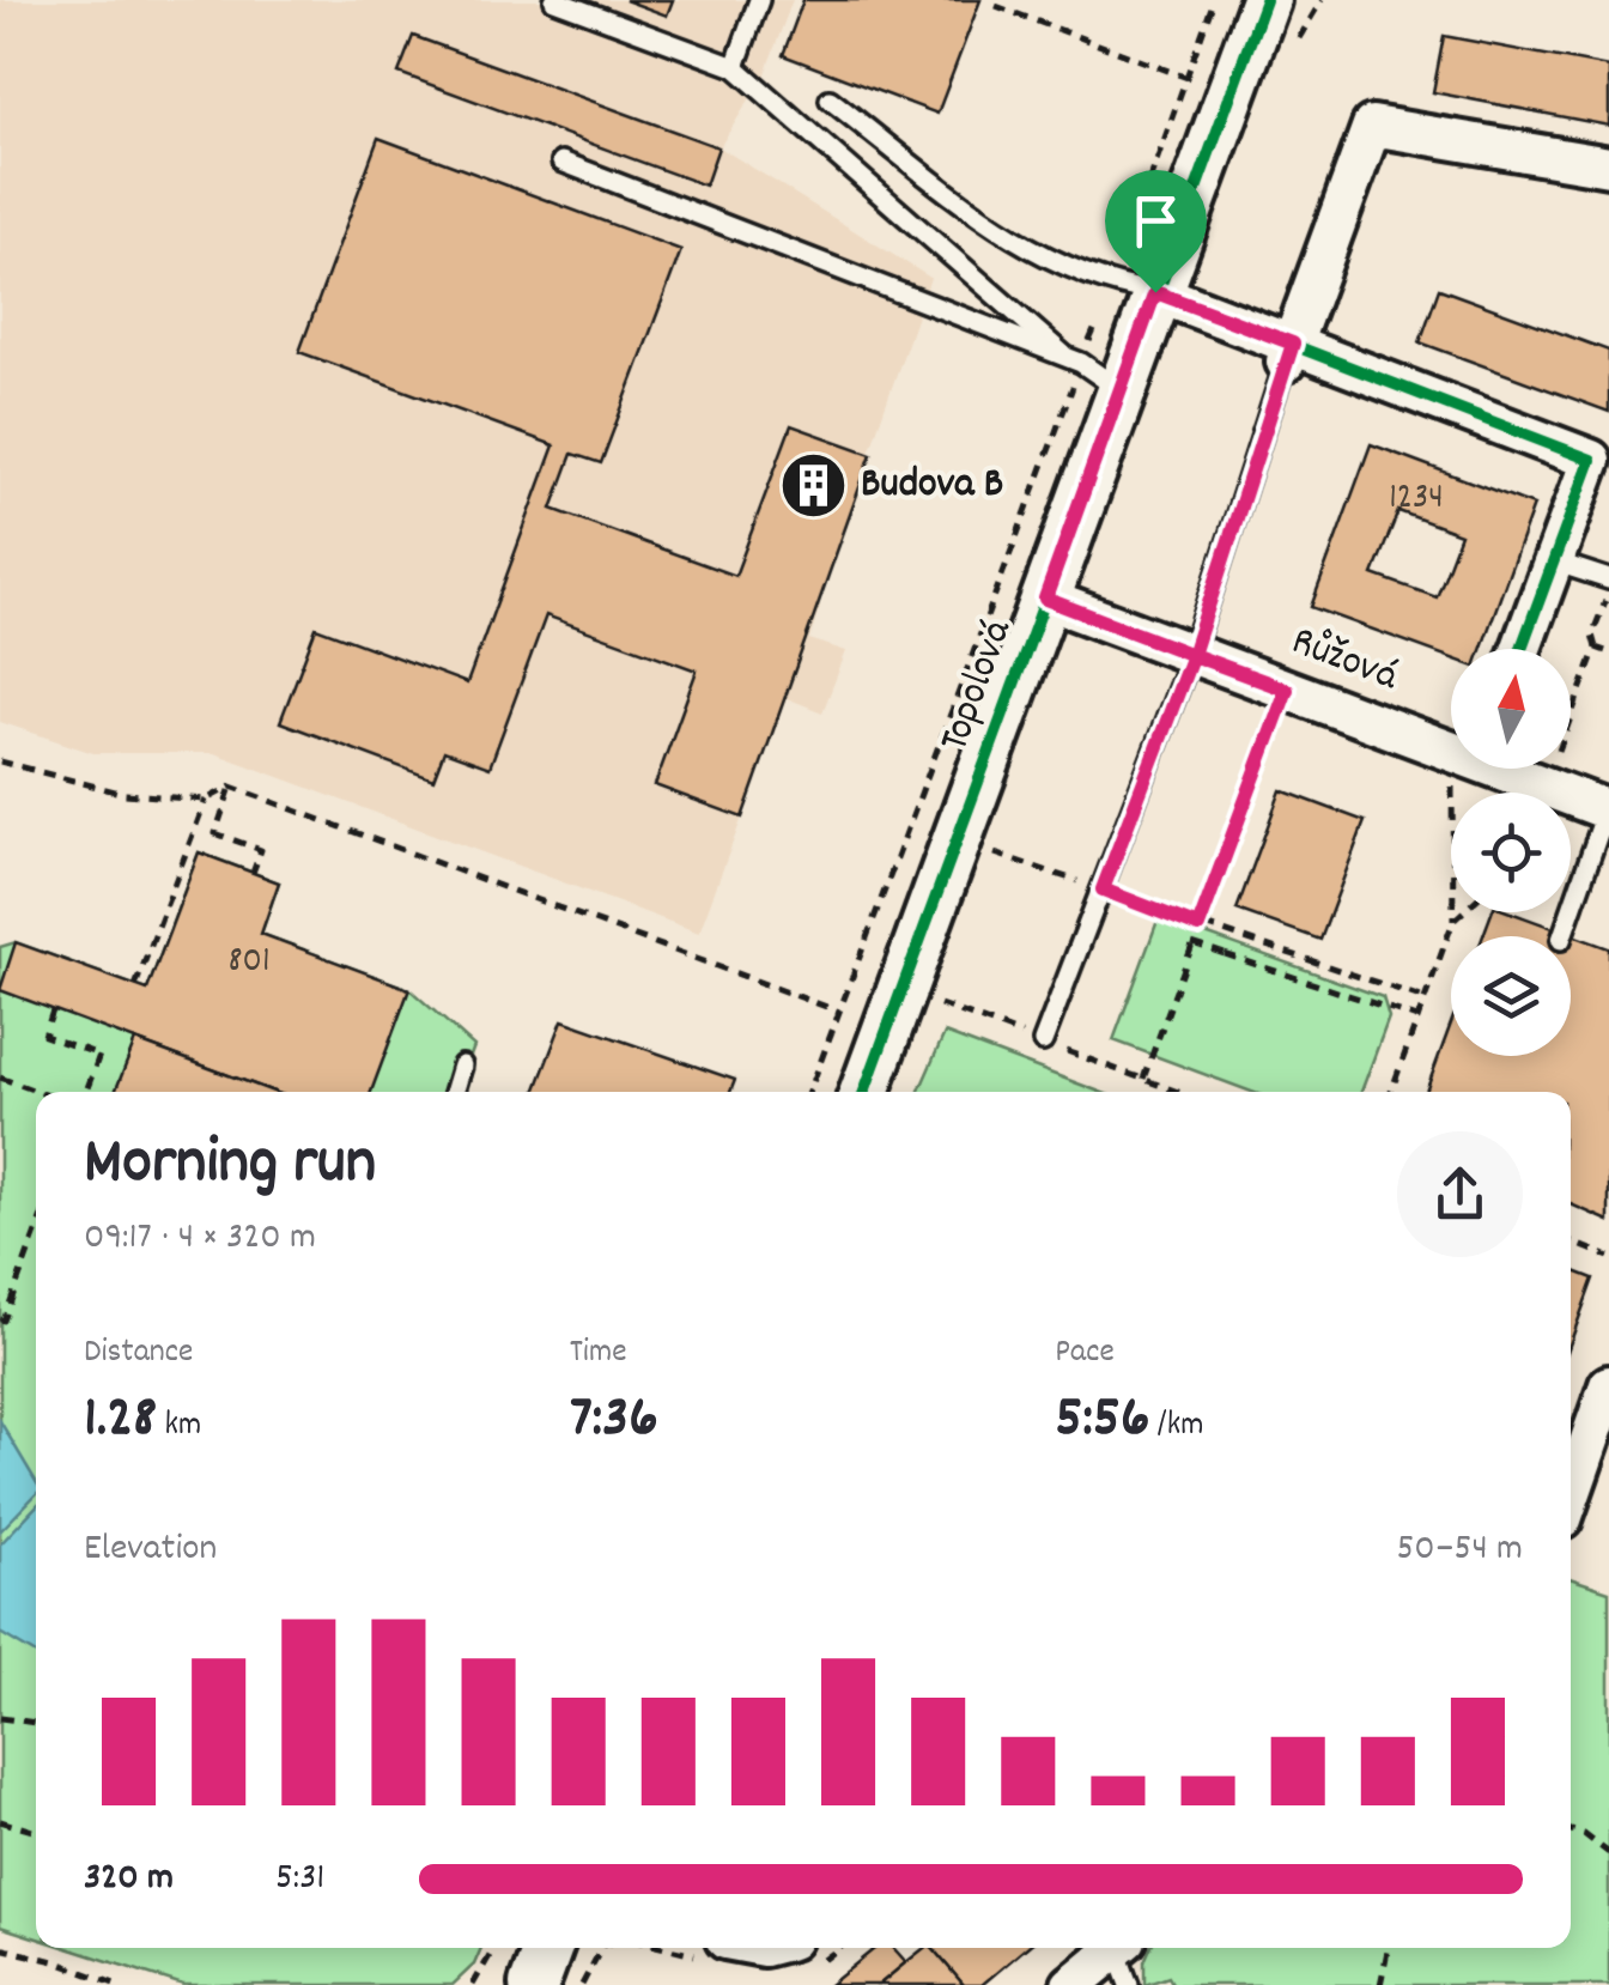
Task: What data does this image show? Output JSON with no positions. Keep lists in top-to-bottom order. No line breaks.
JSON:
{"streets":{"street":["Růžová","Topolová"]},"crossings":[["Růžová","Topolová"]],"places":{"building":["Budova B"]},"house_numbers":["1234","801"],"north":"top","page":{"heading":["Morning run","09:17 · 4 × 320 m"],"stats":[["Distance","1.28 km"],["Time","7:36"],["Pace","5:56 /km"]],"chart":["Elevation","50–54 m"],"list":[{"name":"320 m","note":"5:31"}]}}
